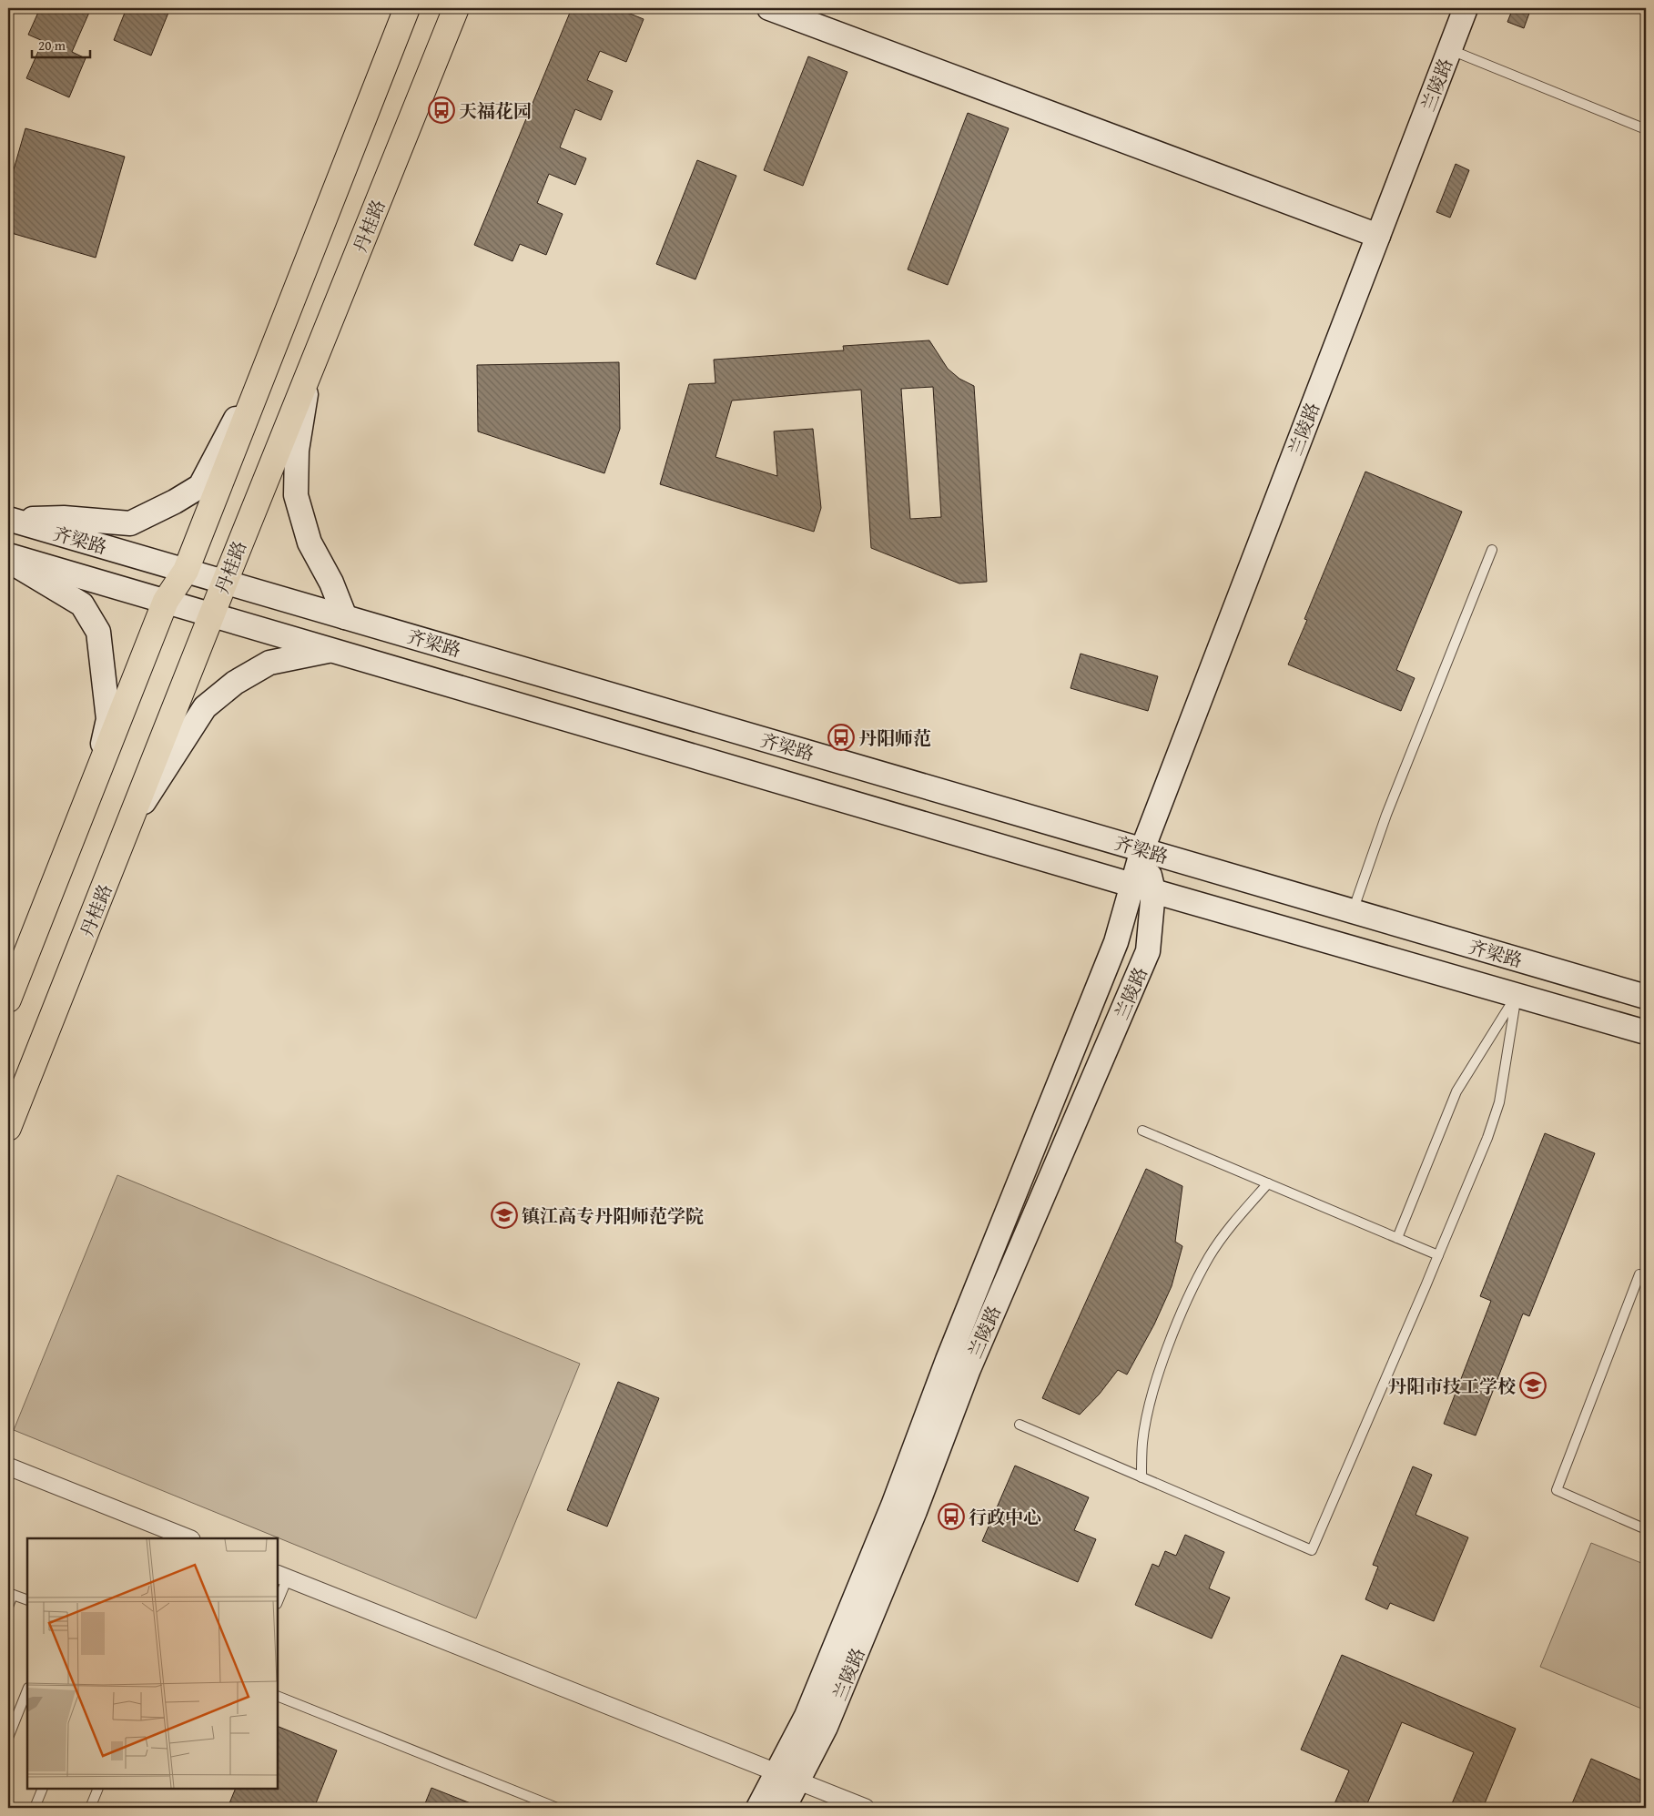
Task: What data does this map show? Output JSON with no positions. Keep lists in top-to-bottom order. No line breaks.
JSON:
{"streets":{"main road":["兰陵路","丹桂路","齐梁路"]},"crossings":[["兰陵路","齐梁路"],["丹桂路","齐梁路"]],"places":{"bus stop":["天福花园","丹阳师范","行政中心"],"school or university":["镇江高专丹阳师范学院","丹阳市技工学校"]},"scale_bar":"20 m"}
